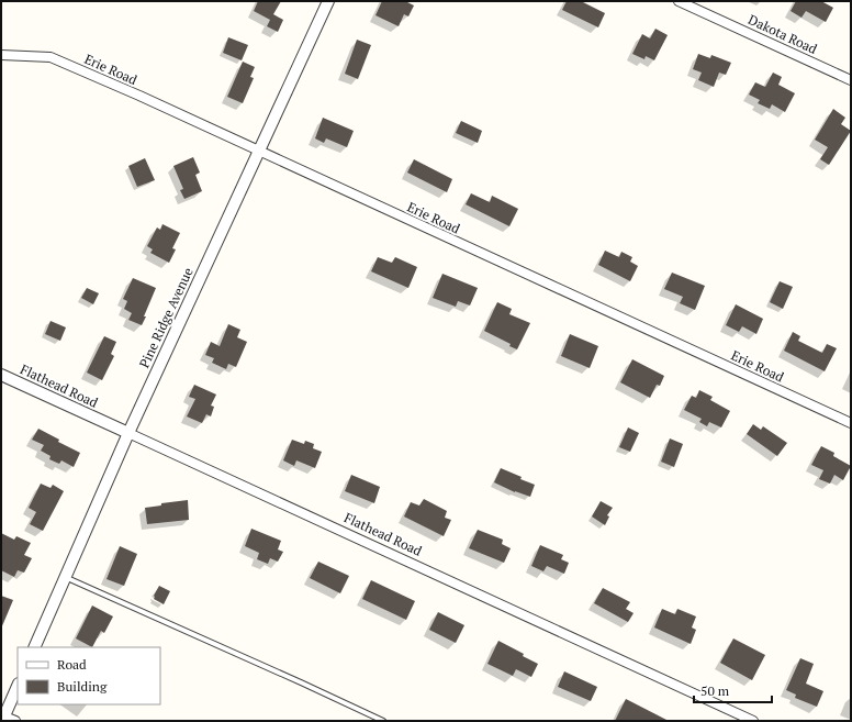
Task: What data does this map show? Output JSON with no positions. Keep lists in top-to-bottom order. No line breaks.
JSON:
{"streets":{"street":["Dakota Road","Erie Road","Pine Ridge Avenue","Flathead Road"]},"crossings":[["Erie Road","Pine Ridge Avenue"],["Pine Ridge Avenue","Flathead Road"]],"legend":["Road","Building"],"scale_bar":"50 m"}
